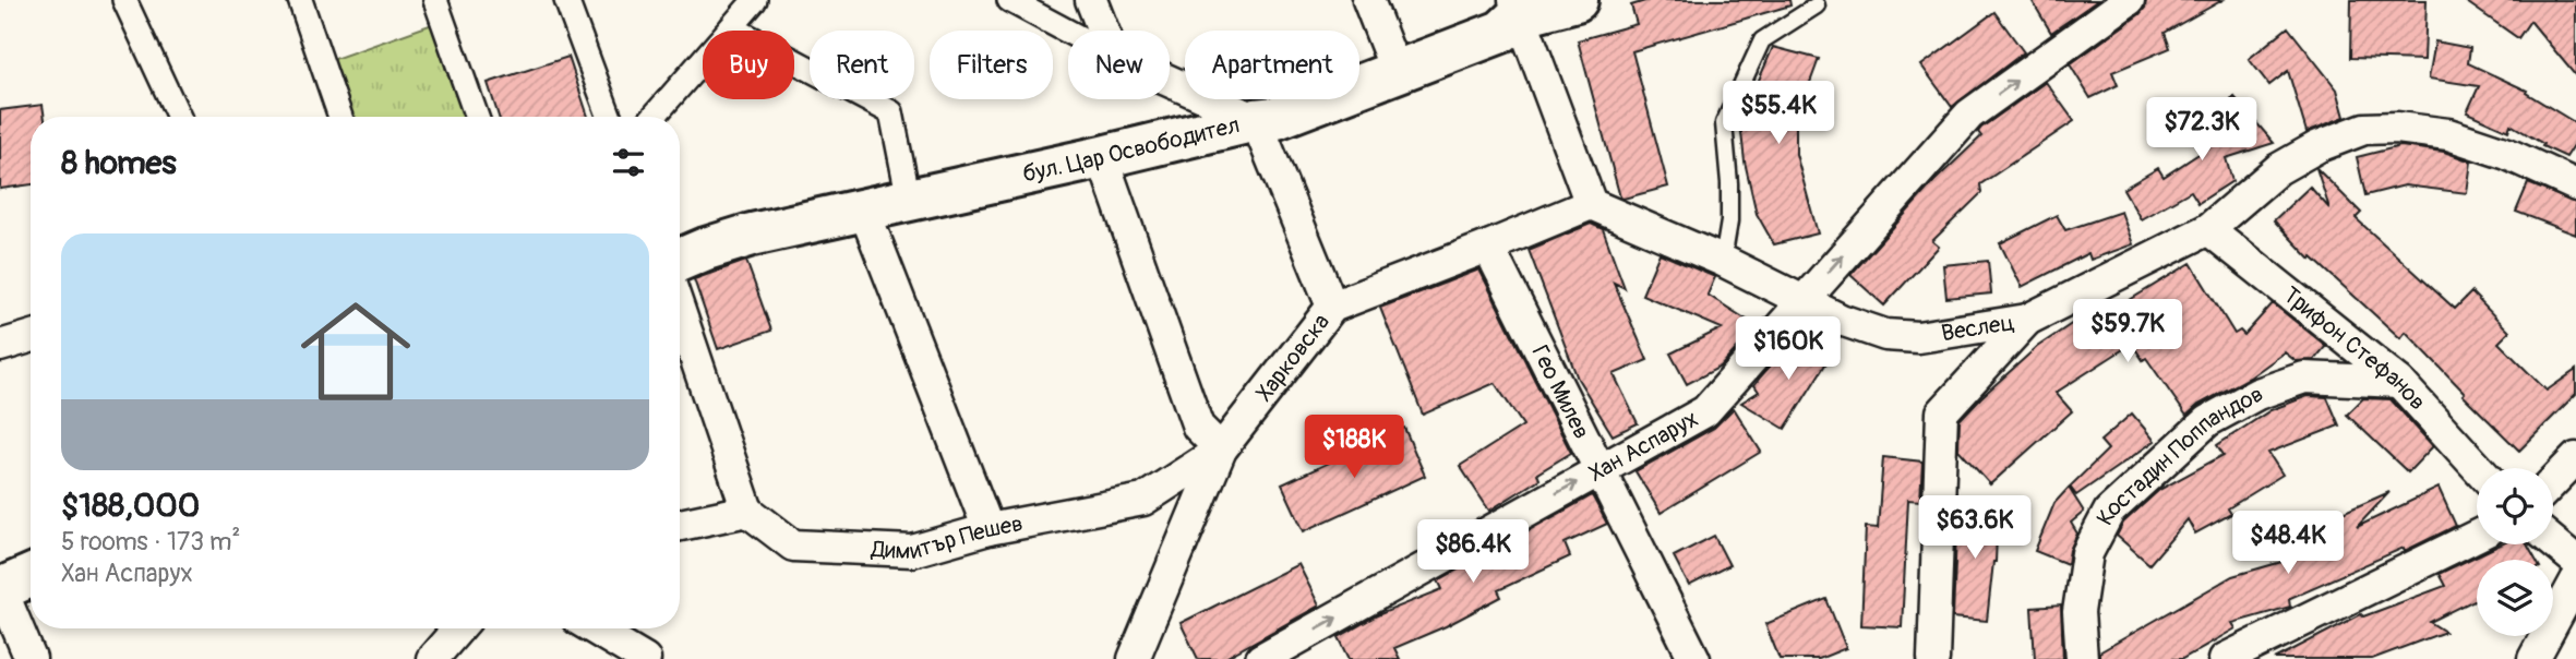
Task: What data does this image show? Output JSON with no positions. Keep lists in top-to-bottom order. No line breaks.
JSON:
{"streets":{"main road":["бул. Цар Освободител"],"street":["Веслец","Трифон Стефанов","Харковска","Гео Милев","Хан Аспарух","Костадин Поппандов","Димитър Пешев"]},"crossings":[["Веслец","Трифон Стефанов"],["Веслец","Харковска"],["Веслец","Хан Аспарух"],["Трифон Стефанов","Костадин Поппандов"],["Харковска","Гео Милев"],["Харковска","Димитър Пешев"],["Гео Милев","Хан Аспарух"]],"one_way":["Хан Аспарух"],"page":{"chip":["Buy","Rent","Filters","New","Apartment"],"price":["$55.4K","$72.3K","$59.7K","$160K","$188K","$63.6K","$48.4K","$86.4K"],"heading":"8 homes","list":[{"name":"$188,000","note":"5 rooms · 173 m² · Хан Аспарух"}]}}
